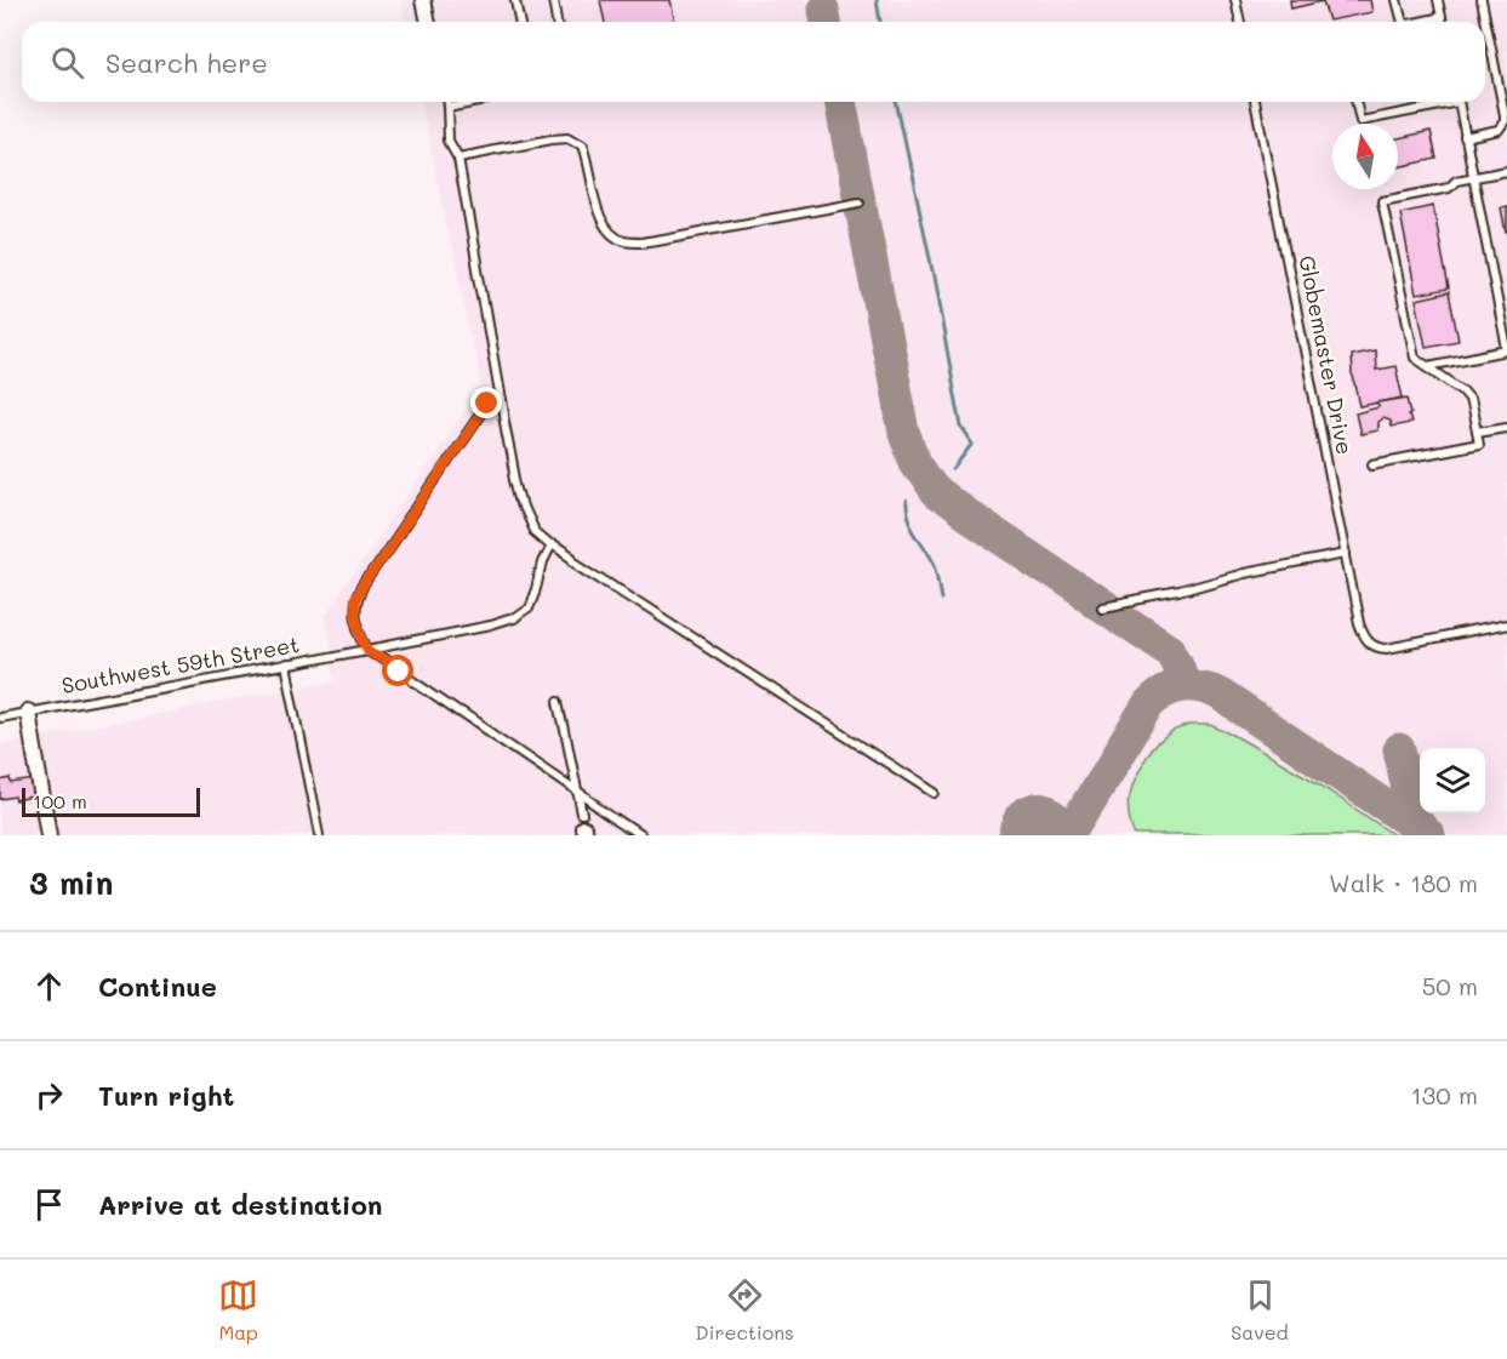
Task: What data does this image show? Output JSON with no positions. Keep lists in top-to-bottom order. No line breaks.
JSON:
{"streets":{"lane":["Globemaster Drive","Southwest 59th Street"]},"scale_bar":"100 m","north":"top","page":{"search":"Search here","scale":"100 m","heading":["3 min","Walk · 180 m"],"list":[["Continue","50 m"],["Turn right","130 m"],"Arrive at destination"],"nav":["Map","Directions","Saved"]}}
